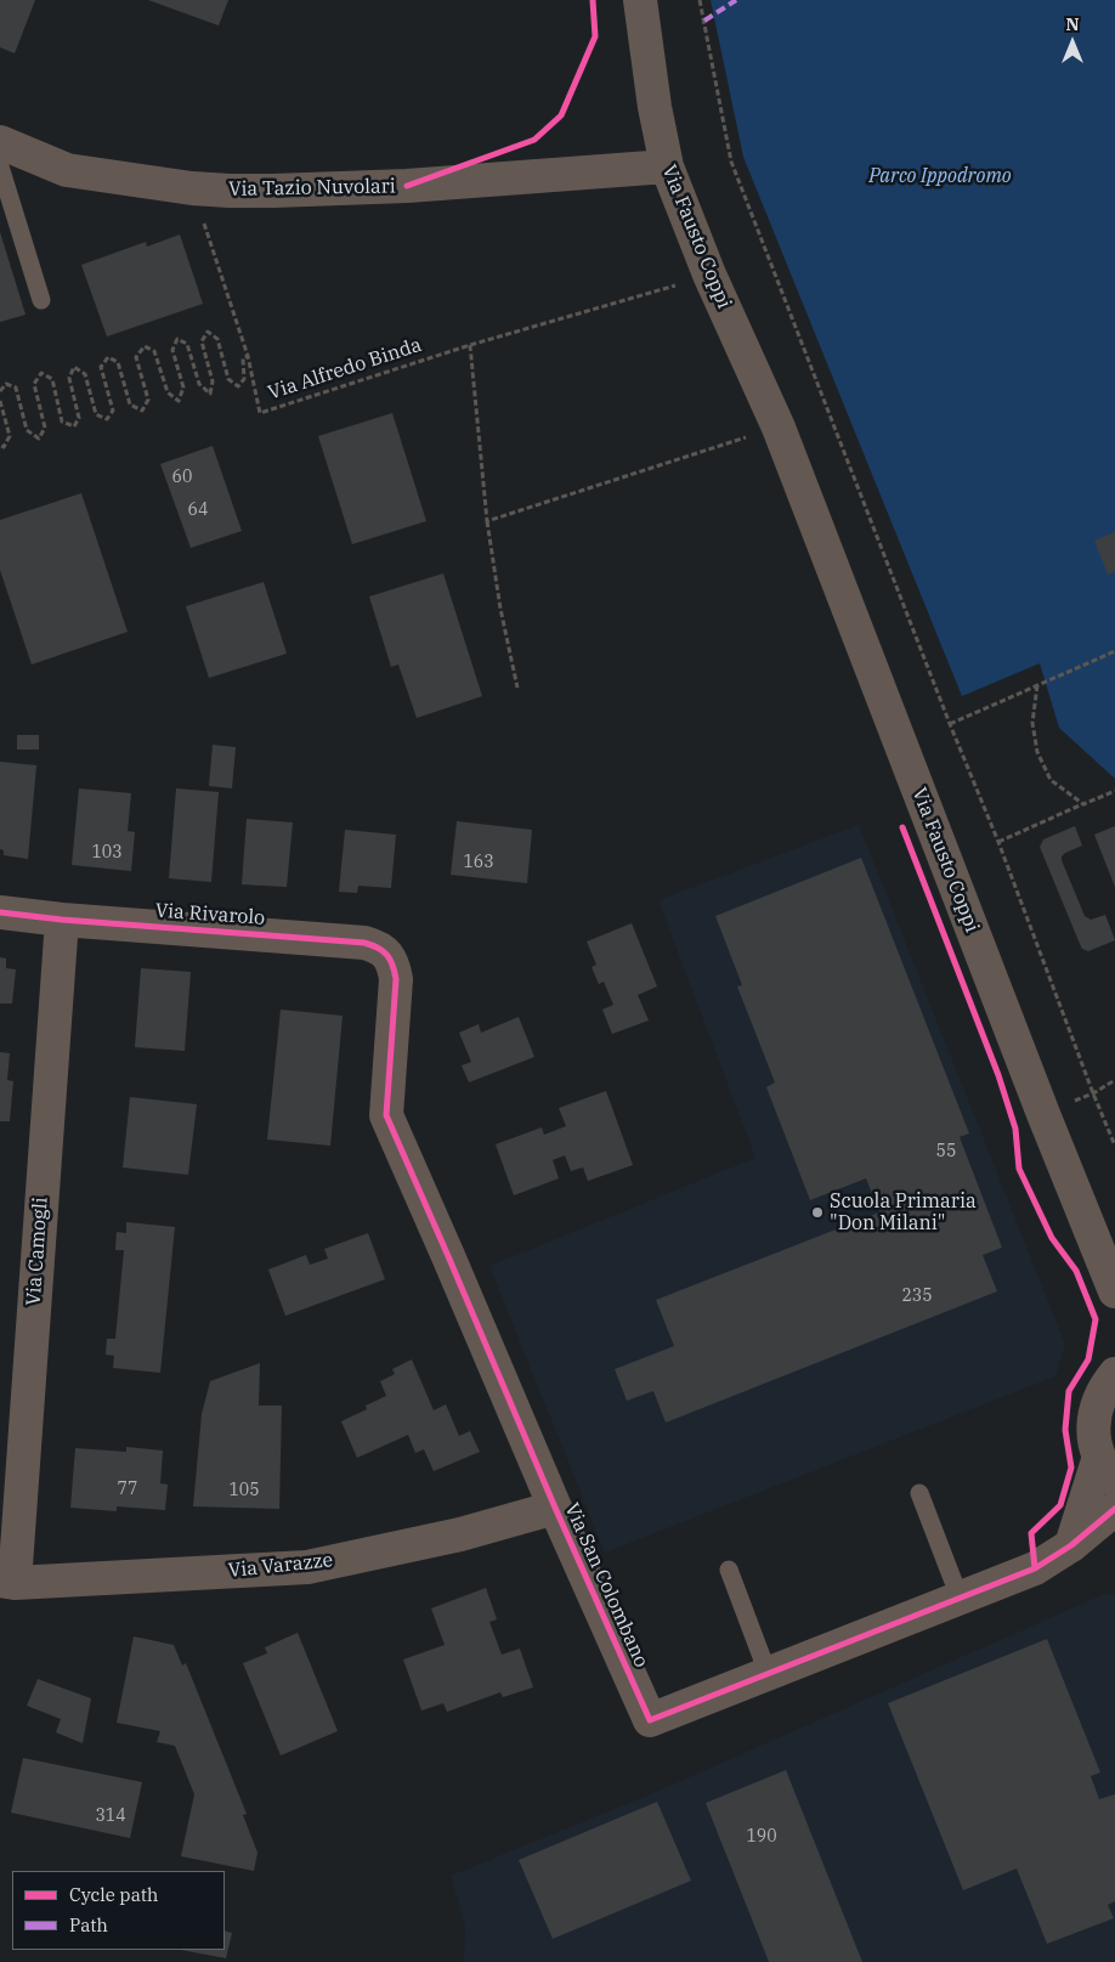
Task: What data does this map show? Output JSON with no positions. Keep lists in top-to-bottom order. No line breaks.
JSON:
{"streets":{"street":["Via Tazio Nuvolari","Via Fausto Coppi","Via Rivarolo","Via Camogli","Via Varazze","Via San Colombano"],"path":["Via Alfredo Binda"]},"crossings":[["Via Tazio Nuvolari","Via Fausto Coppi"],["Via Rivarolo","Via Camogli"],["Via Rivarolo","Via San Colombano"],["Via Camogli","Via Varazze"],["Via Varazze","Via San Colombano"]],"parks":["Parco Ippodromo"],"places":["Scuola Primaria \"Don Milani\""],"house_numbers":["60","64","103","163","55","235","77","105","314","190"],"legend":["Cycle path","Path"],"north":"top"}
